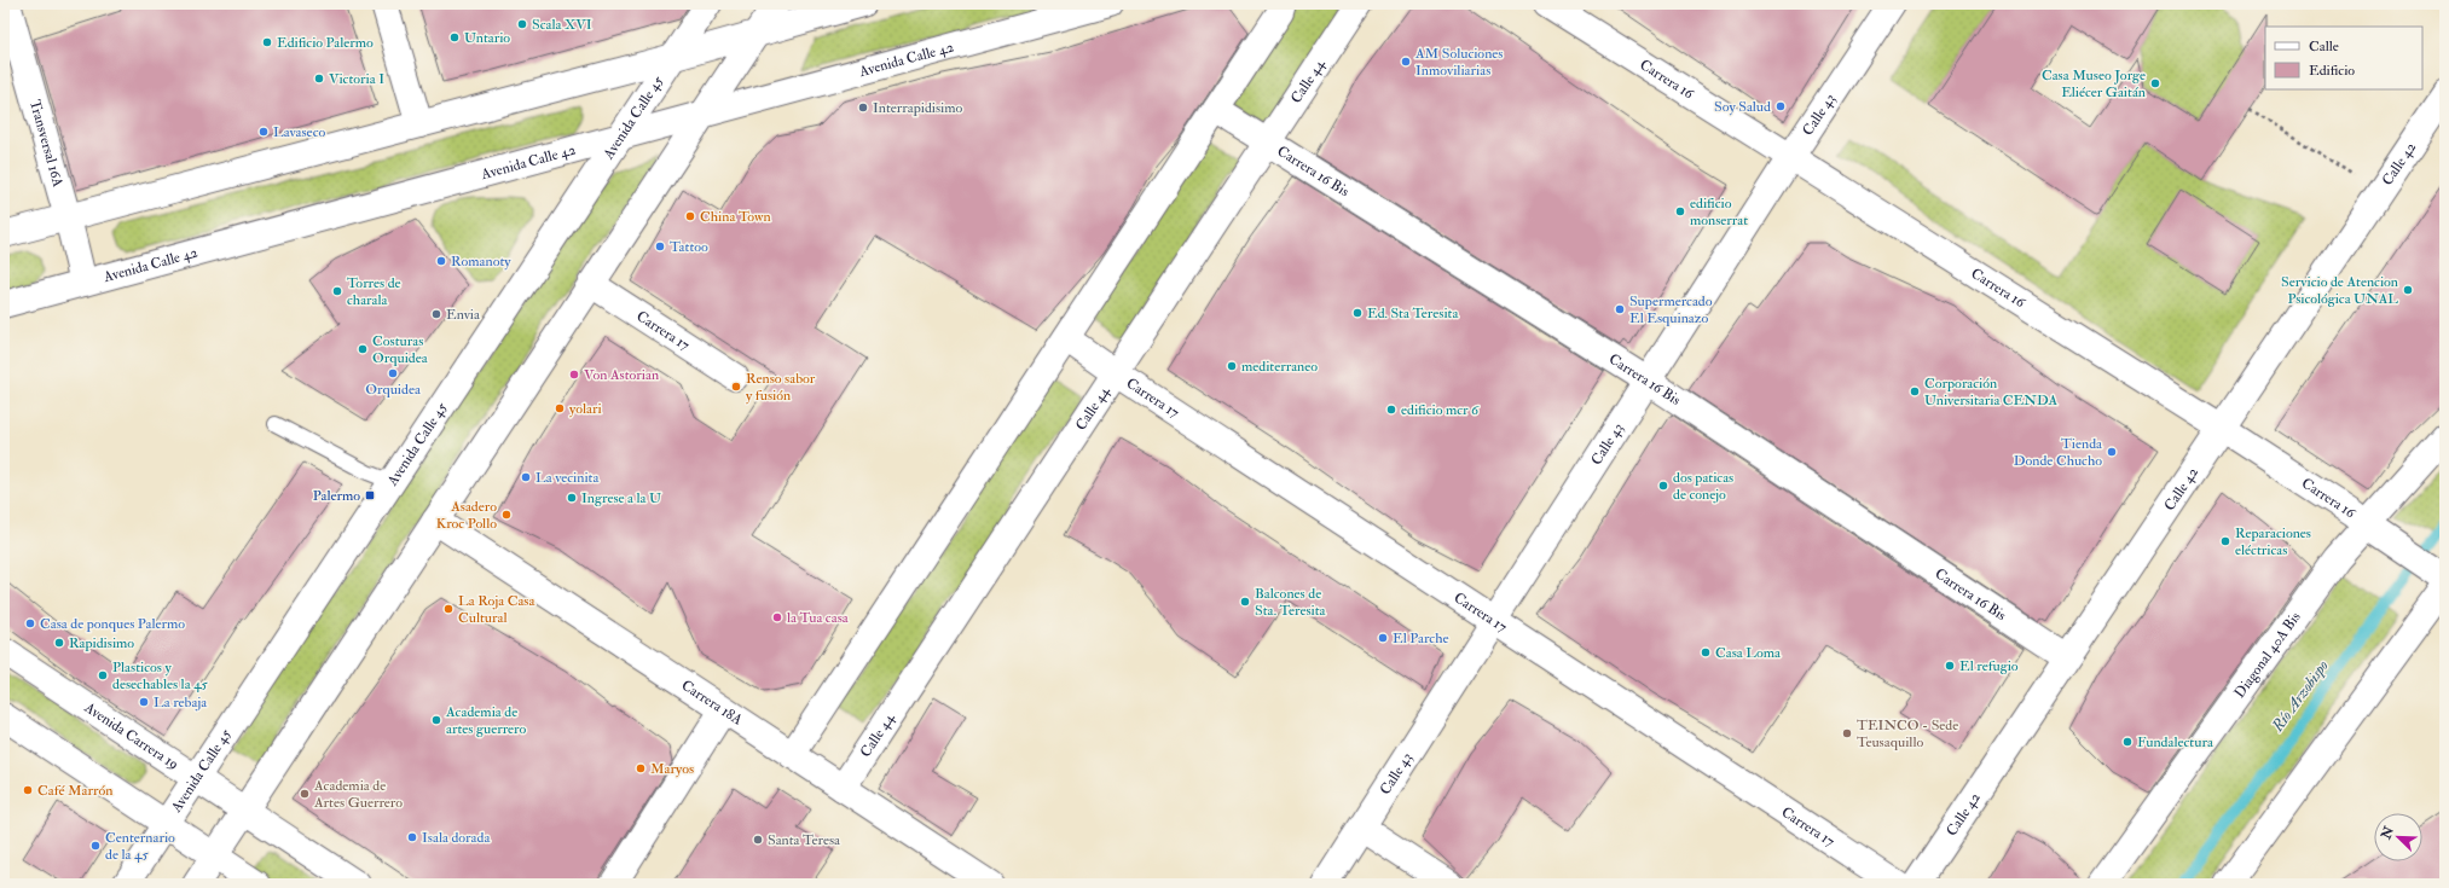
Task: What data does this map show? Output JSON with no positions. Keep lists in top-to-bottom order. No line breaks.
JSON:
{"streets":{"street":["Avenida Calle 42","Carrera 16","Calle 44","Calle 43","Avenida Calle 45","Transversal 16A","Calle 42","Carrera 16 Bis","Carrera 17","Diagonal 40A Bis","Carrera 18A","Avenida Carrera 19"]},"crossings":[["Avenida Calle 42","Avenida Calle 45"],["Avenida Calle 42","Transversal 16A"],["Carrera 16","Calle 43"],["Carrera 16","Calle 42"],["Carrera 16","Diagonal 40A Bis"],["Calle 44","Carrera 16 Bis"],["Calle 44","Carrera 17"],["Calle 44","Carrera 18A"],["Calle 43","Carrera 16 Bis"],["Calle 43","Carrera 17"],["Avenida Calle 45","Avenida Carrera 19"],["Calle 42","Carrera 16 Bis"]],"water":["Río Arzobispo"],"places":{"other":["Scala XVI","Untario","Edificio Palermo","AM Soluciones Inmoviliarias","Victoria I","Casa Museo Jorge Eliécer Gaitán","Soy Salud","Interrapidisimo","Lavaseco","edificio monserrat","China Town","Tattoo","Romanoty","Servicio de Atencion Psicológica UNAL","Torres de charala","Supermercado El Esquinazo","Ed. Sta Teresita","Envia","Costuras Orquidea","mediterraneo","Orquidea","Von Astorian","Renso sabor y fusión","Corporación Universitaria CENDA","yolari","edificio mcr 6","Tienda Donde Chucho","La vecinita","dos paticas de conejo","Ingrese a la U","Asadero Kroc Pollo","Reparaciones eléctricas","Balcones de Sta. Teresita","La Roja Casa Cultural","la Tua casa","Casa de ponques Palermo","El Parche","Rapidisimo","Casa Loma","El refugio","Plasticos y desechables la 45","La rebaja","Academia de artes guerrero","TEINCO - Sede Teusaquillo","Fundalectura","Maryos","Café Marrón","Academia de Artes Guerrero","Isala dorada","Santa Teresa","Centernario de la 45"],"transit":["Palermo"]},"legend":["Calle","Edificio"],"north":"top left"}
